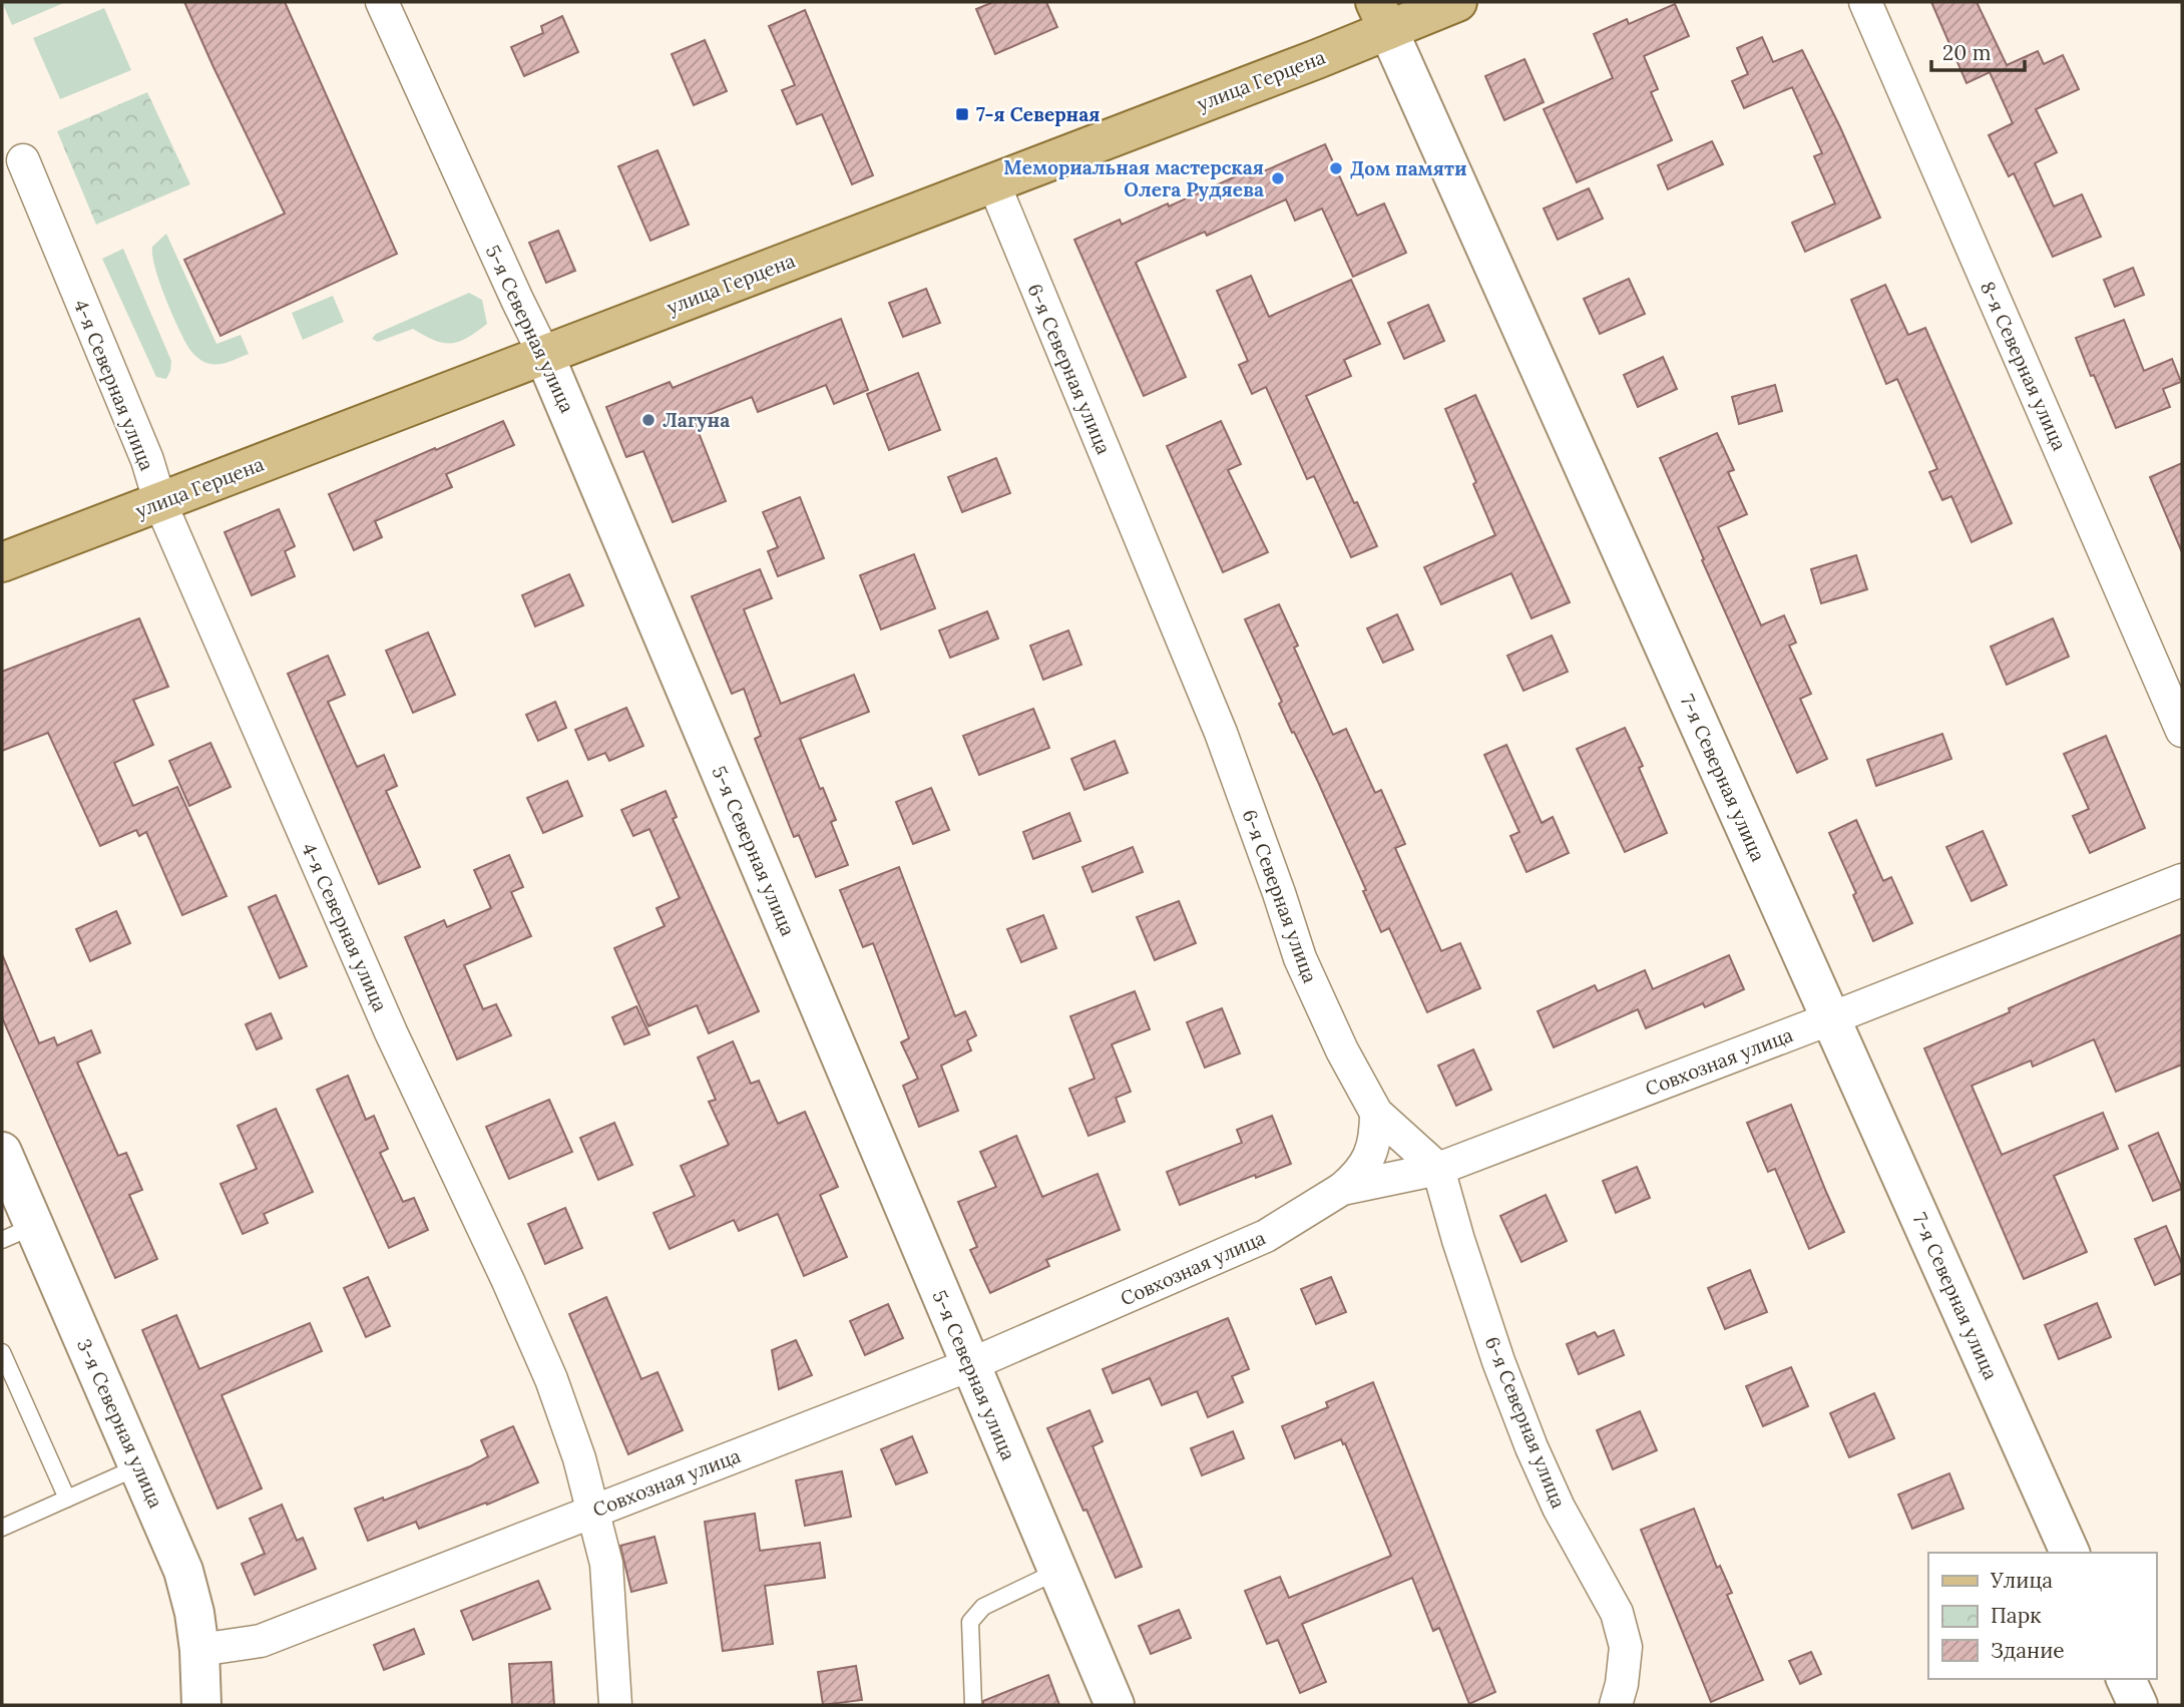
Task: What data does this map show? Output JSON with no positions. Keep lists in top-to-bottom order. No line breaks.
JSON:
{"streets":{"main road":["улица Герцена","5-я Северная улица","7-я Северная улица","3-я Северная улица"],"street":["8-я Северная улица","6-я Северная улица","4-я Северная улица","Совхозная улица"]},"crossings":[["улица Герцена","5-я Северная улица"],["улица Герцена","6-я Северная улица"],["улица Герцена","4-я Северная улица"],["улица Герцена","7-я Северная улица"],["5-я Северная улица","Совхозная улица"],["6-я Северная улица","Совхозная улица"],["4-я Северная улица","Совхозная улица"],["7-я Северная улица","Совхозная улица"],["Совхозная улица","3-я Северная улица"]],"places":{"transit":["7-я Северная"],"other":["Дом памяти","Мемориальная мастерская Олега Рудяева","Лагуна"]},"legend":["Улица","Парк","Здание"],"scale_bar":"20 m"}
